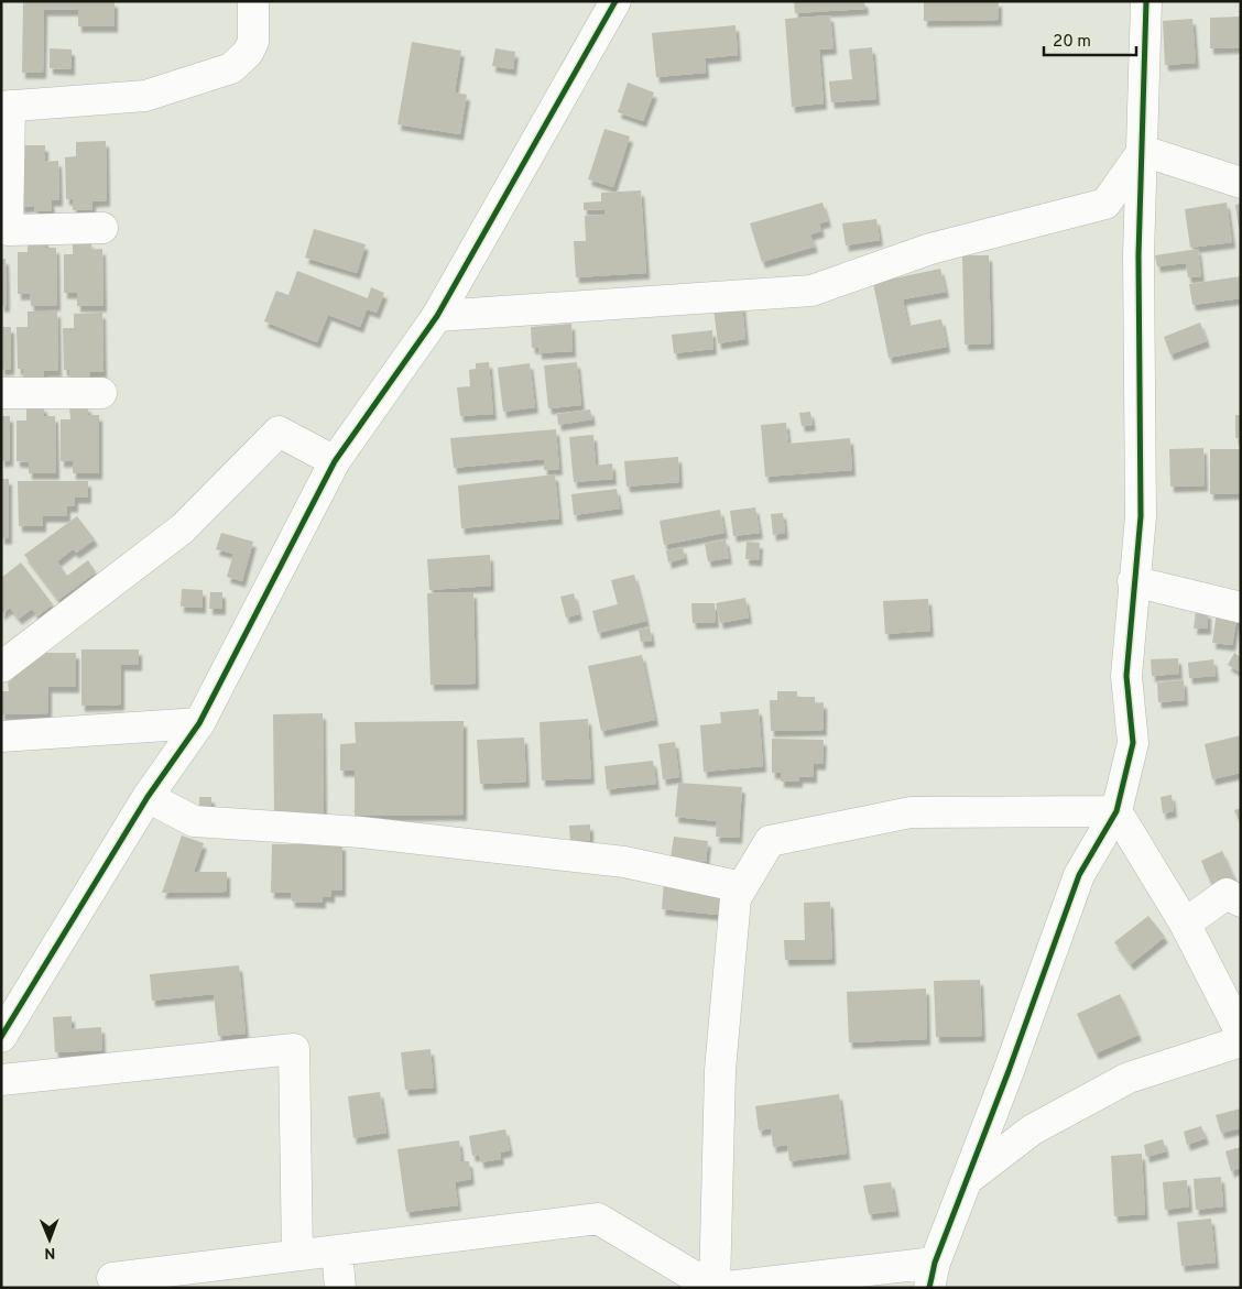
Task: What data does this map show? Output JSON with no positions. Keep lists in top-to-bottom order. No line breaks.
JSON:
{"scale_bar":"20 m","north":"bottom"}
